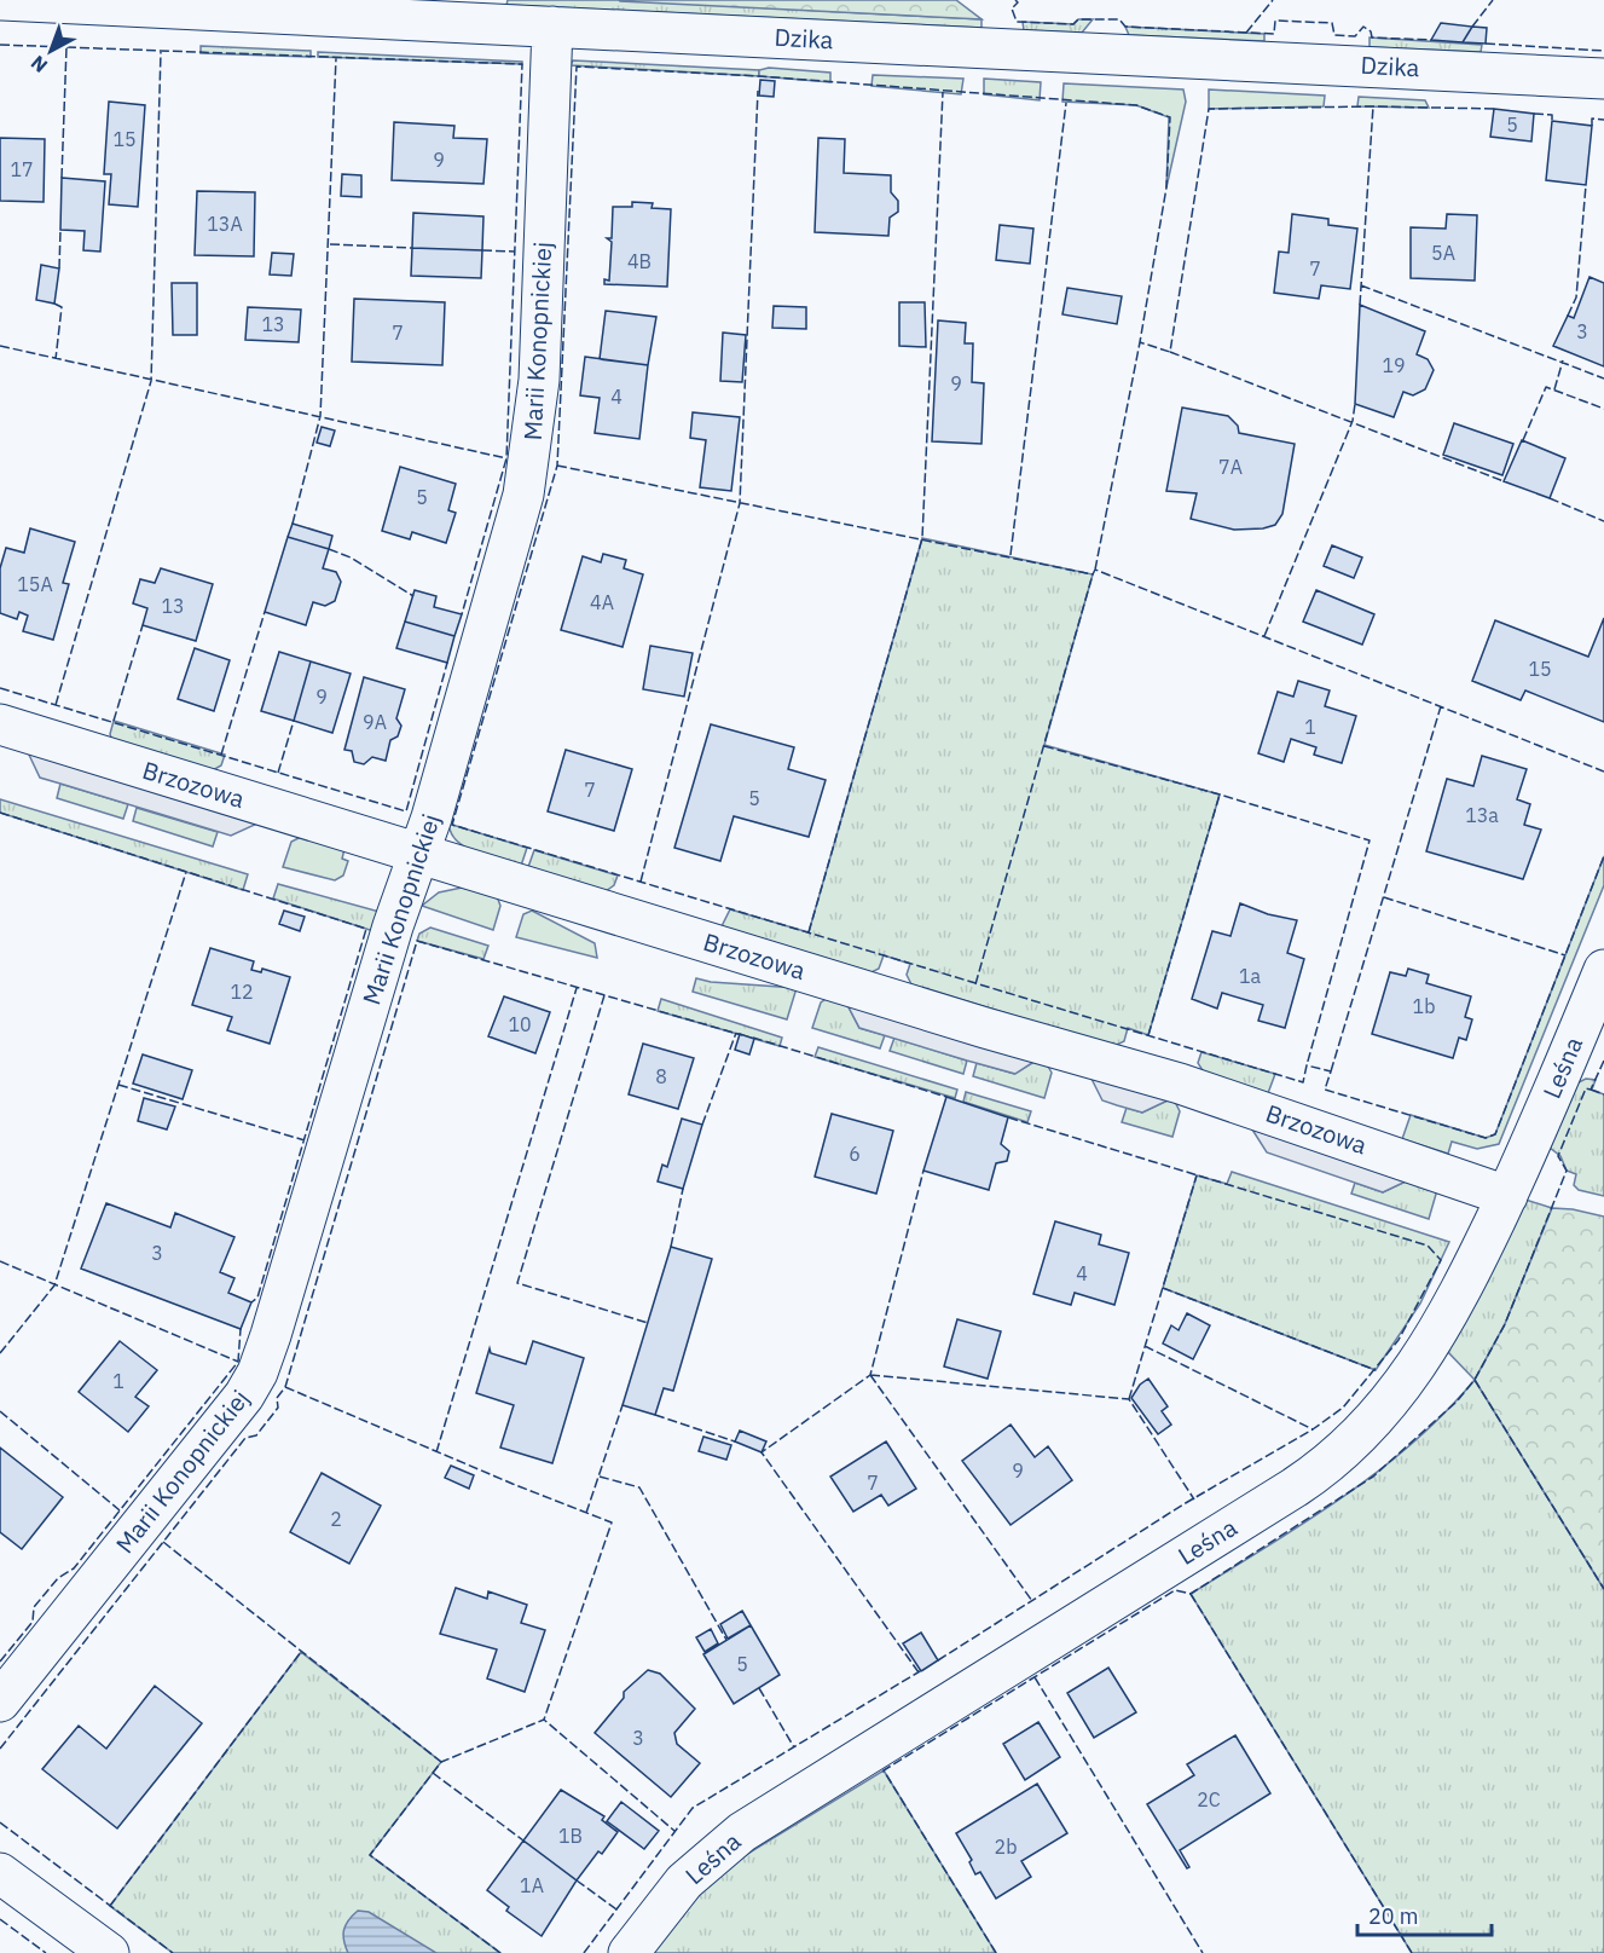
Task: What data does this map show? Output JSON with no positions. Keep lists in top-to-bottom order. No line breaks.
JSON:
{"streets":{"street":["Dzika","Marii Konopnickiej","Brzozowa","Leśna"]},"crossings":[["Dzika","Marii Konopnickiej"],["Marii Konopnickiej","Brzozowa"],["Brzozowa","Leśna"]],"house_numbers":["5","15","9","17","13A","5A","4B","7","13","3","7","19","9","4","7A","5","15A","4A","13","15","9","9A","1","7","5","13a","1a","12","1b","10","8","6","3","4","1","9","7","2","5","3","2C","1B","2b","1A"],"scale_bar":"20 m","north":"bottom left"}
